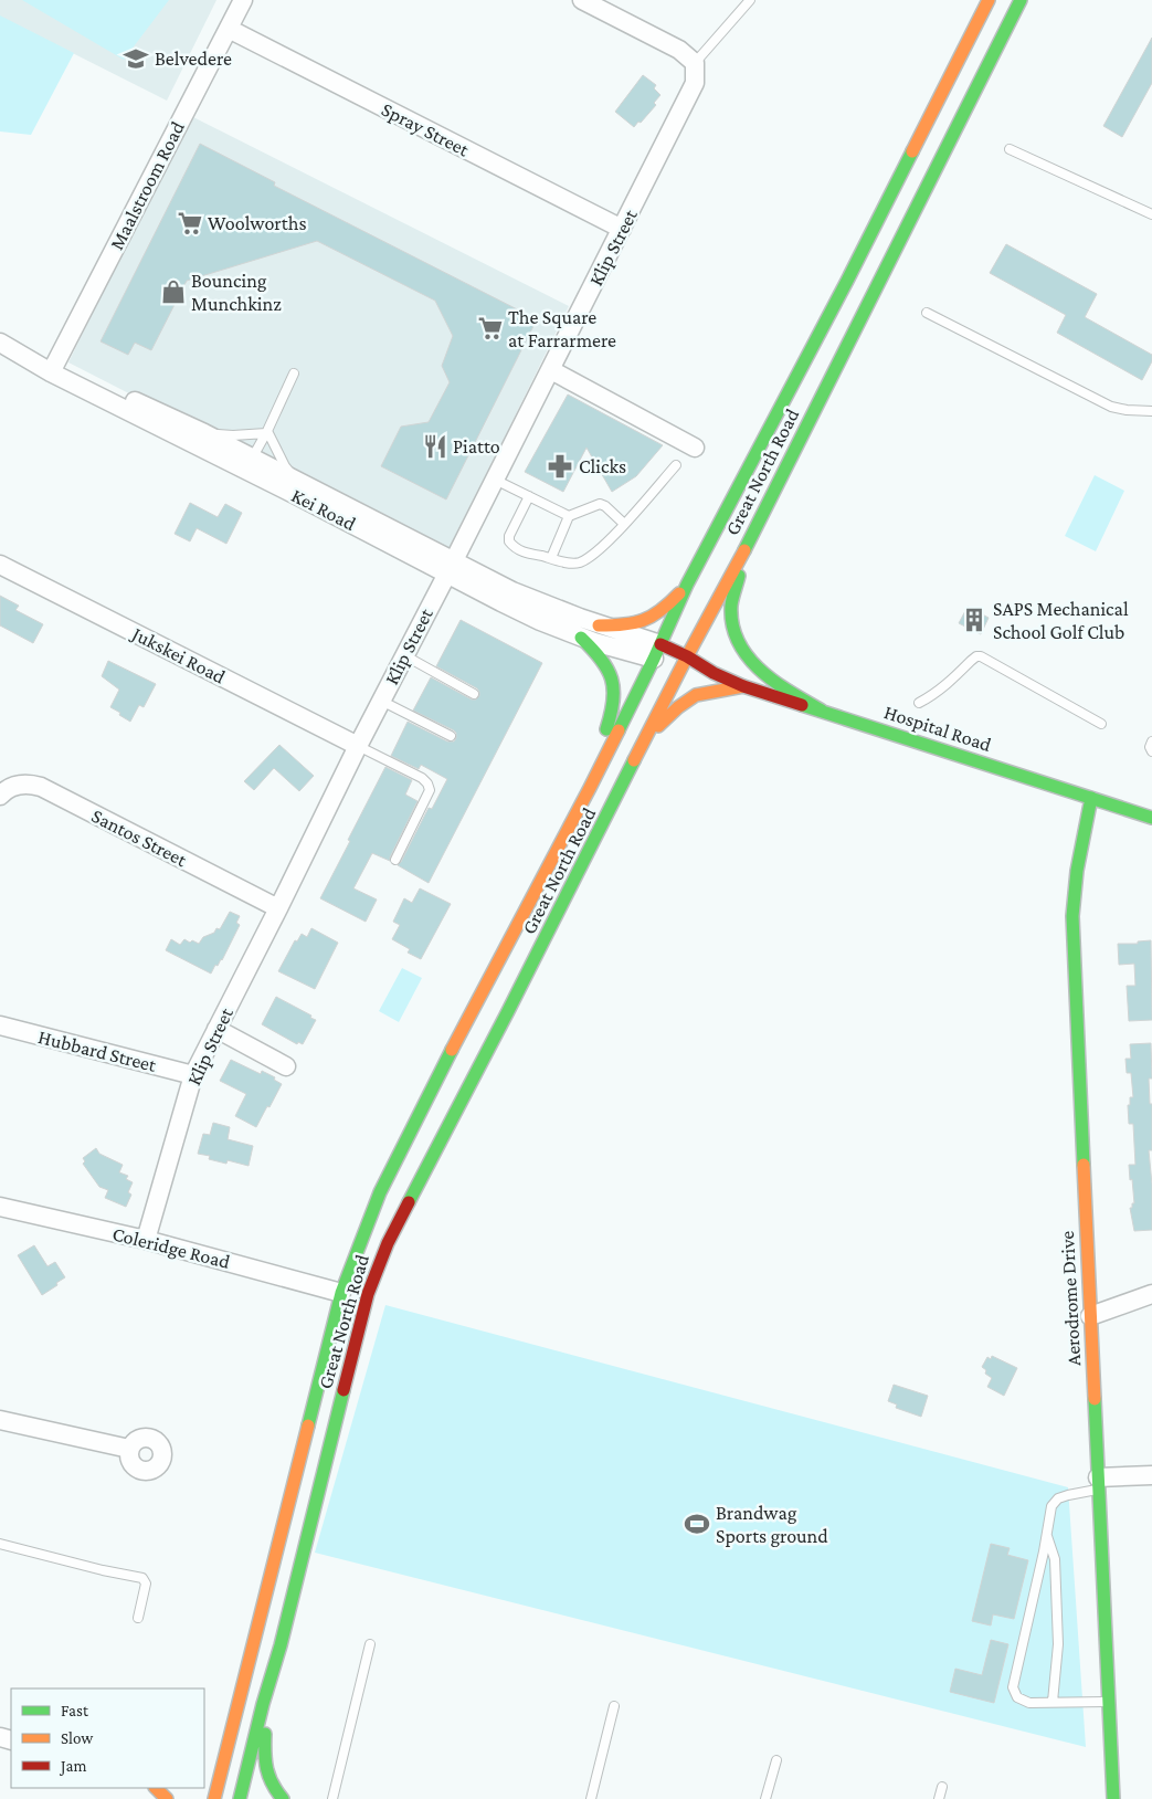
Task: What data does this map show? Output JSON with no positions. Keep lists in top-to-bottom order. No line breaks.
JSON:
{"streets":{"main road":["Great North Road","Hospital Road","Aerodrome Drive"],"street":["Spray Street","Maalstroom Road","Klip Street","Kei Road","Jukskei Road","Santos Street","Hubbard Street","Coleridge Road"]},"crossings":[["Spray Street","Maalstroom Road"],["Spray Street","Klip Street"],["Maalstroom Road","Kei Road"],["Klip Street","Kei Road"],["Klip Street","Jukskei Road"],["Klip Street","Santos Street"],["Klip Street","Hubbard Street"],["Klip Street","Coleridge Road"],["Great North Road","Kei Road"],["Great North Road","Hospital Road"],["Great North Road","Coleridge Road"],["Kei Road","Hospital Road"],["Hospital Road","Aerodrome Drive"]],"places":{"school or university":["Belvedere"],"supermarket":["Woolworths","The Square at Farrarmere"],"shop":["Bouncing Munchkinz"],"restaurant":["Piatto"],"pharmacy":["Clicks"],"building":["SAPS Mechanical School Golf Club"],"sports":["Brandwag Sports ground"]},"legend":["Fast","Slow","Jam"]}
